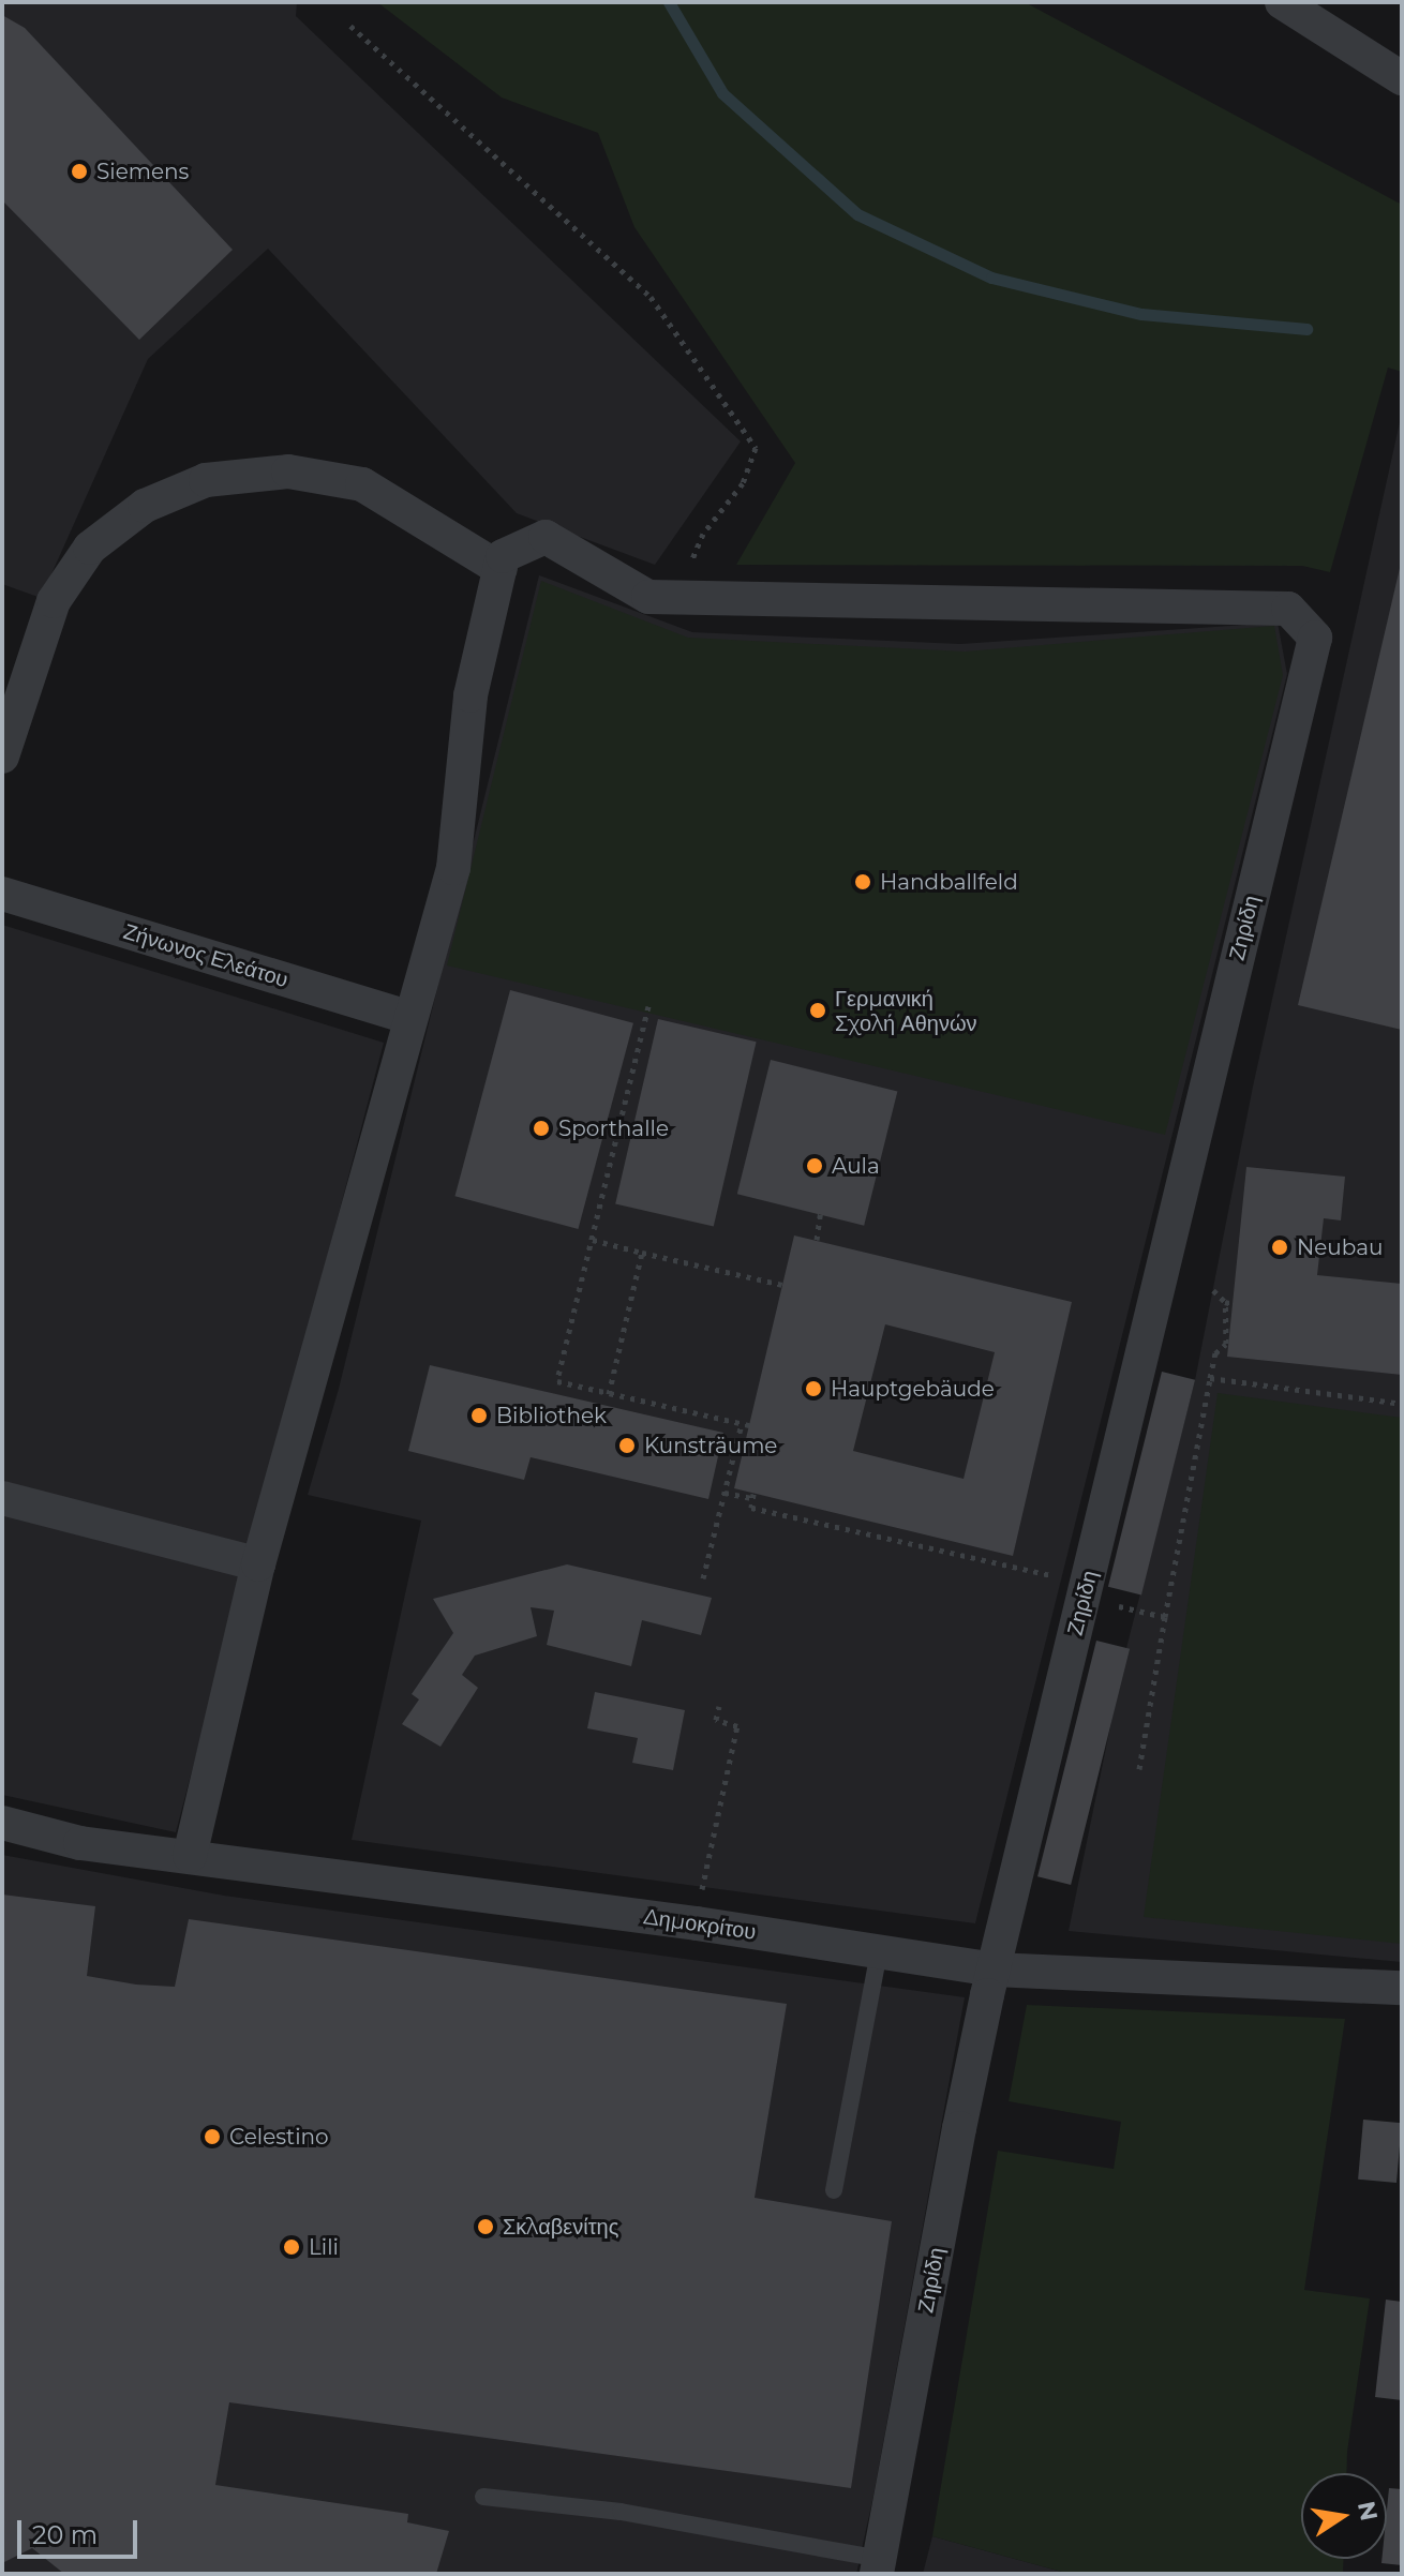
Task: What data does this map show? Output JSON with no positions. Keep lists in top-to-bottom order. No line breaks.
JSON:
{"streets":{"street":["Ζηρίδη","Ζήνωνος Ελεάτου","Δημοκρίτου"]},"crossings":[["Ζηρίδη","Δημοκρίτου"]],"places":["Siemens","Handballfeld","Γερμανική Σχολή Αθηνών","Sporthalle","Aula","Neubau","Hauptgebäude","Bibliothek","Kunsträume","Celestino","Σκλαβενίτης","Lili"],"scale_bar":"20 m","north":"right"}
